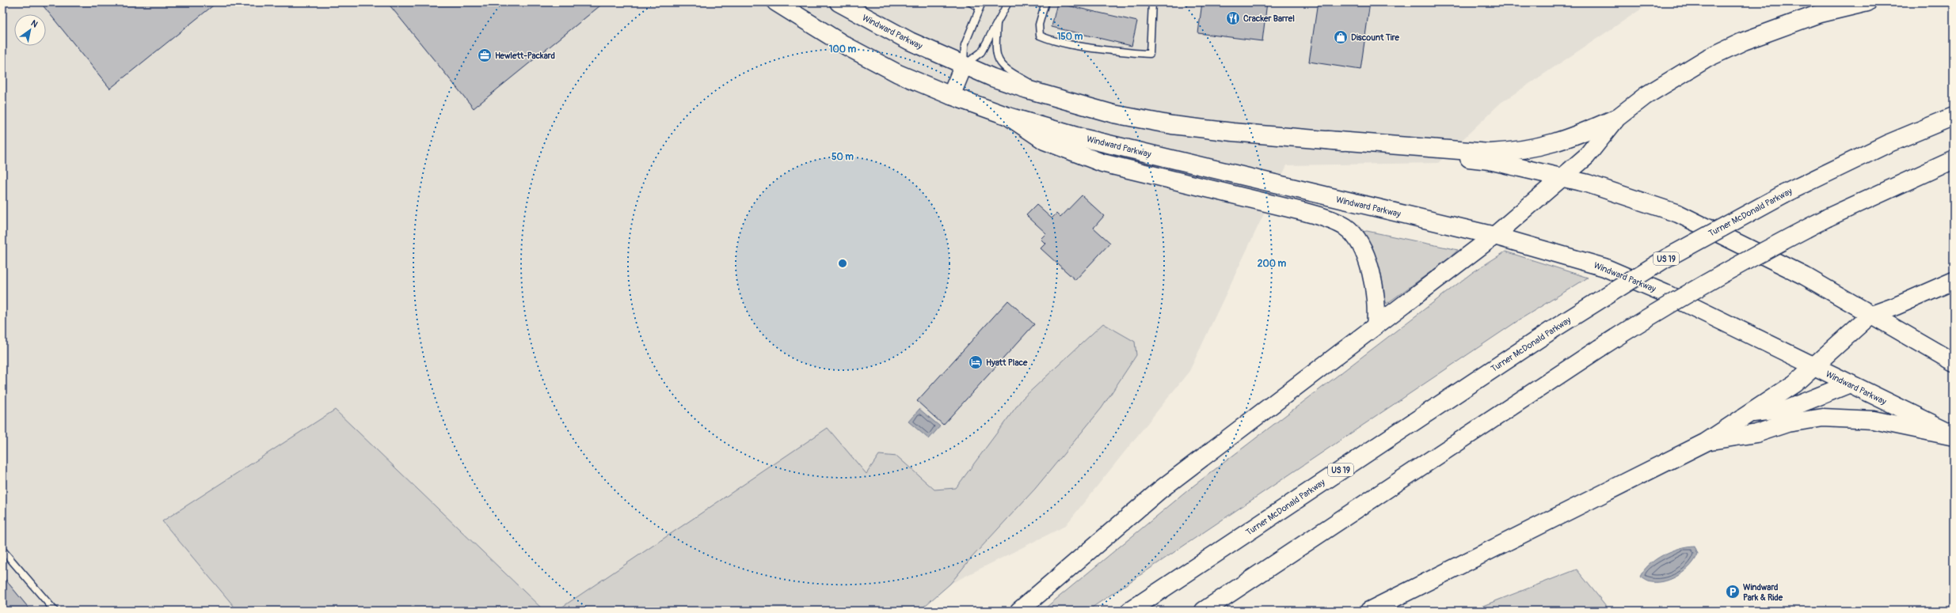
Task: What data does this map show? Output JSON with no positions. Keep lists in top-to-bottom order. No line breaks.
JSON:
{"streets":{"main road":["Windward Parkway","Turner McDonald Parkway","US 19"]},"places":{"restaurant":["Cracker Barrel"],"shop":["Discount Tire"],"office":["Hewlett-Packard"],"hotel":["Hyatt Place"],"parking":["Windward Park & Ride"]},"north":"top right","rings":["150 m","100 m","50 m","200 m"]}
